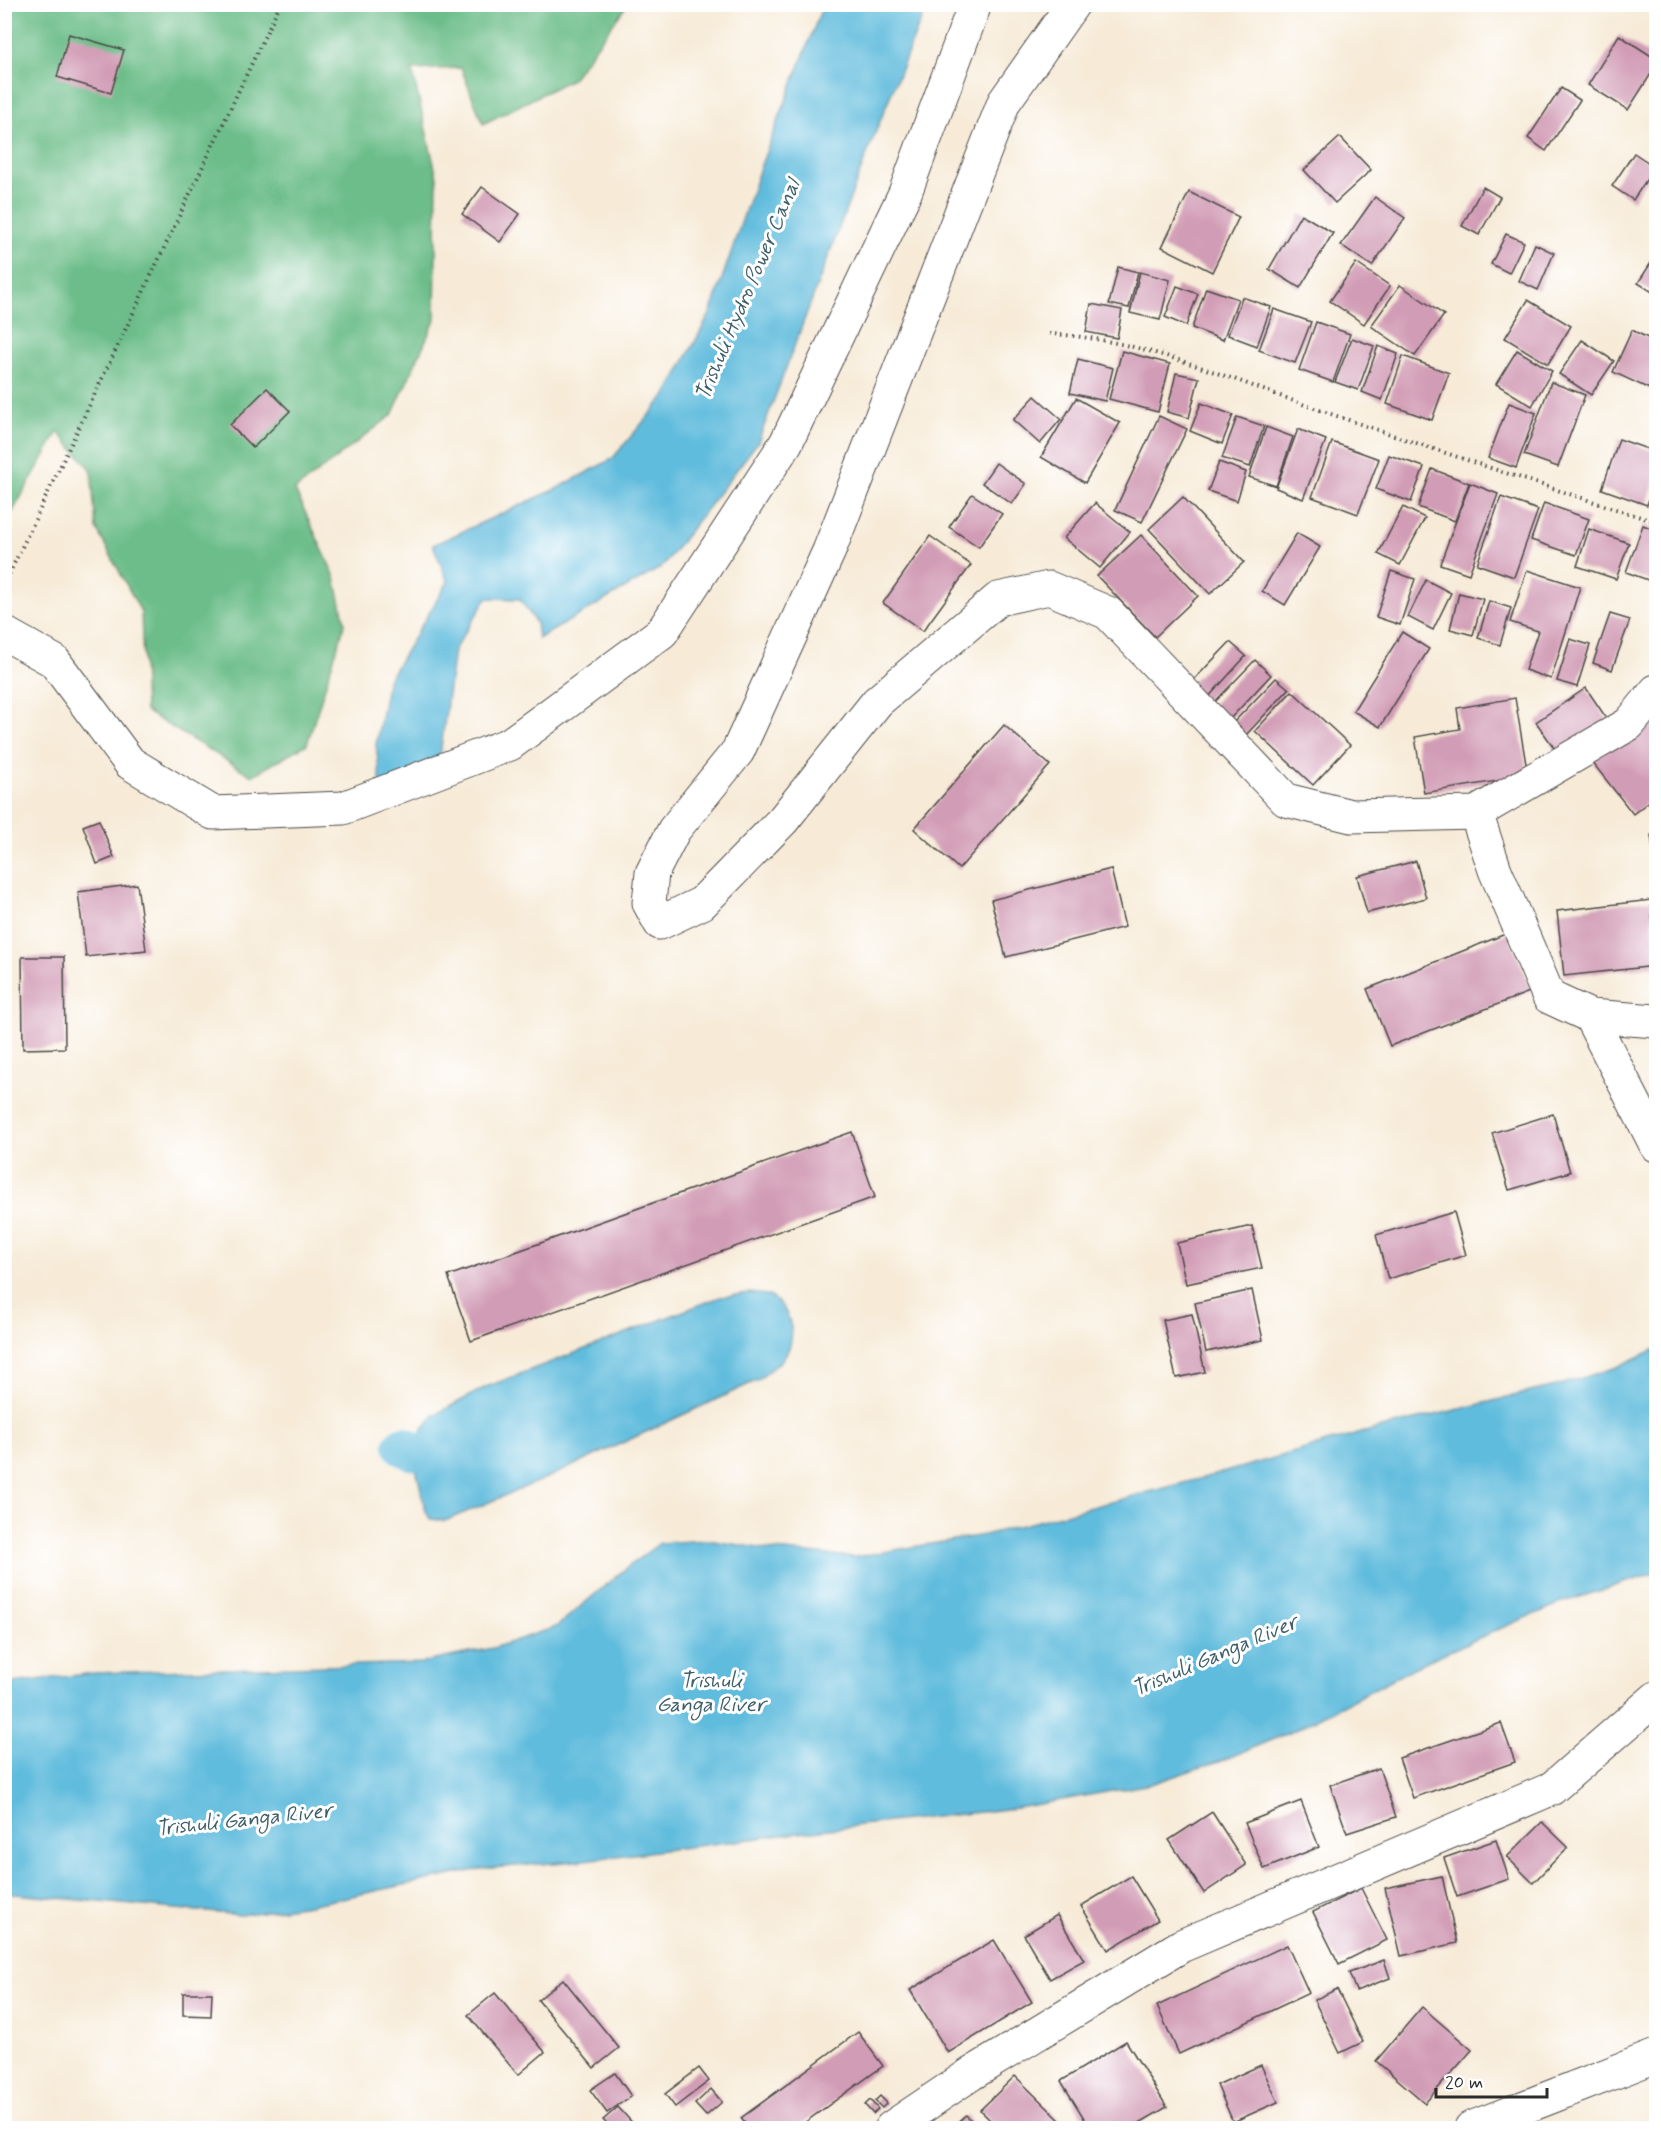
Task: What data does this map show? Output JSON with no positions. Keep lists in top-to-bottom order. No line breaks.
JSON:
{"water":["Trishuli Hydro Power Canal","Trishuli Ganga River"],"scale_bar":"20 m"}
